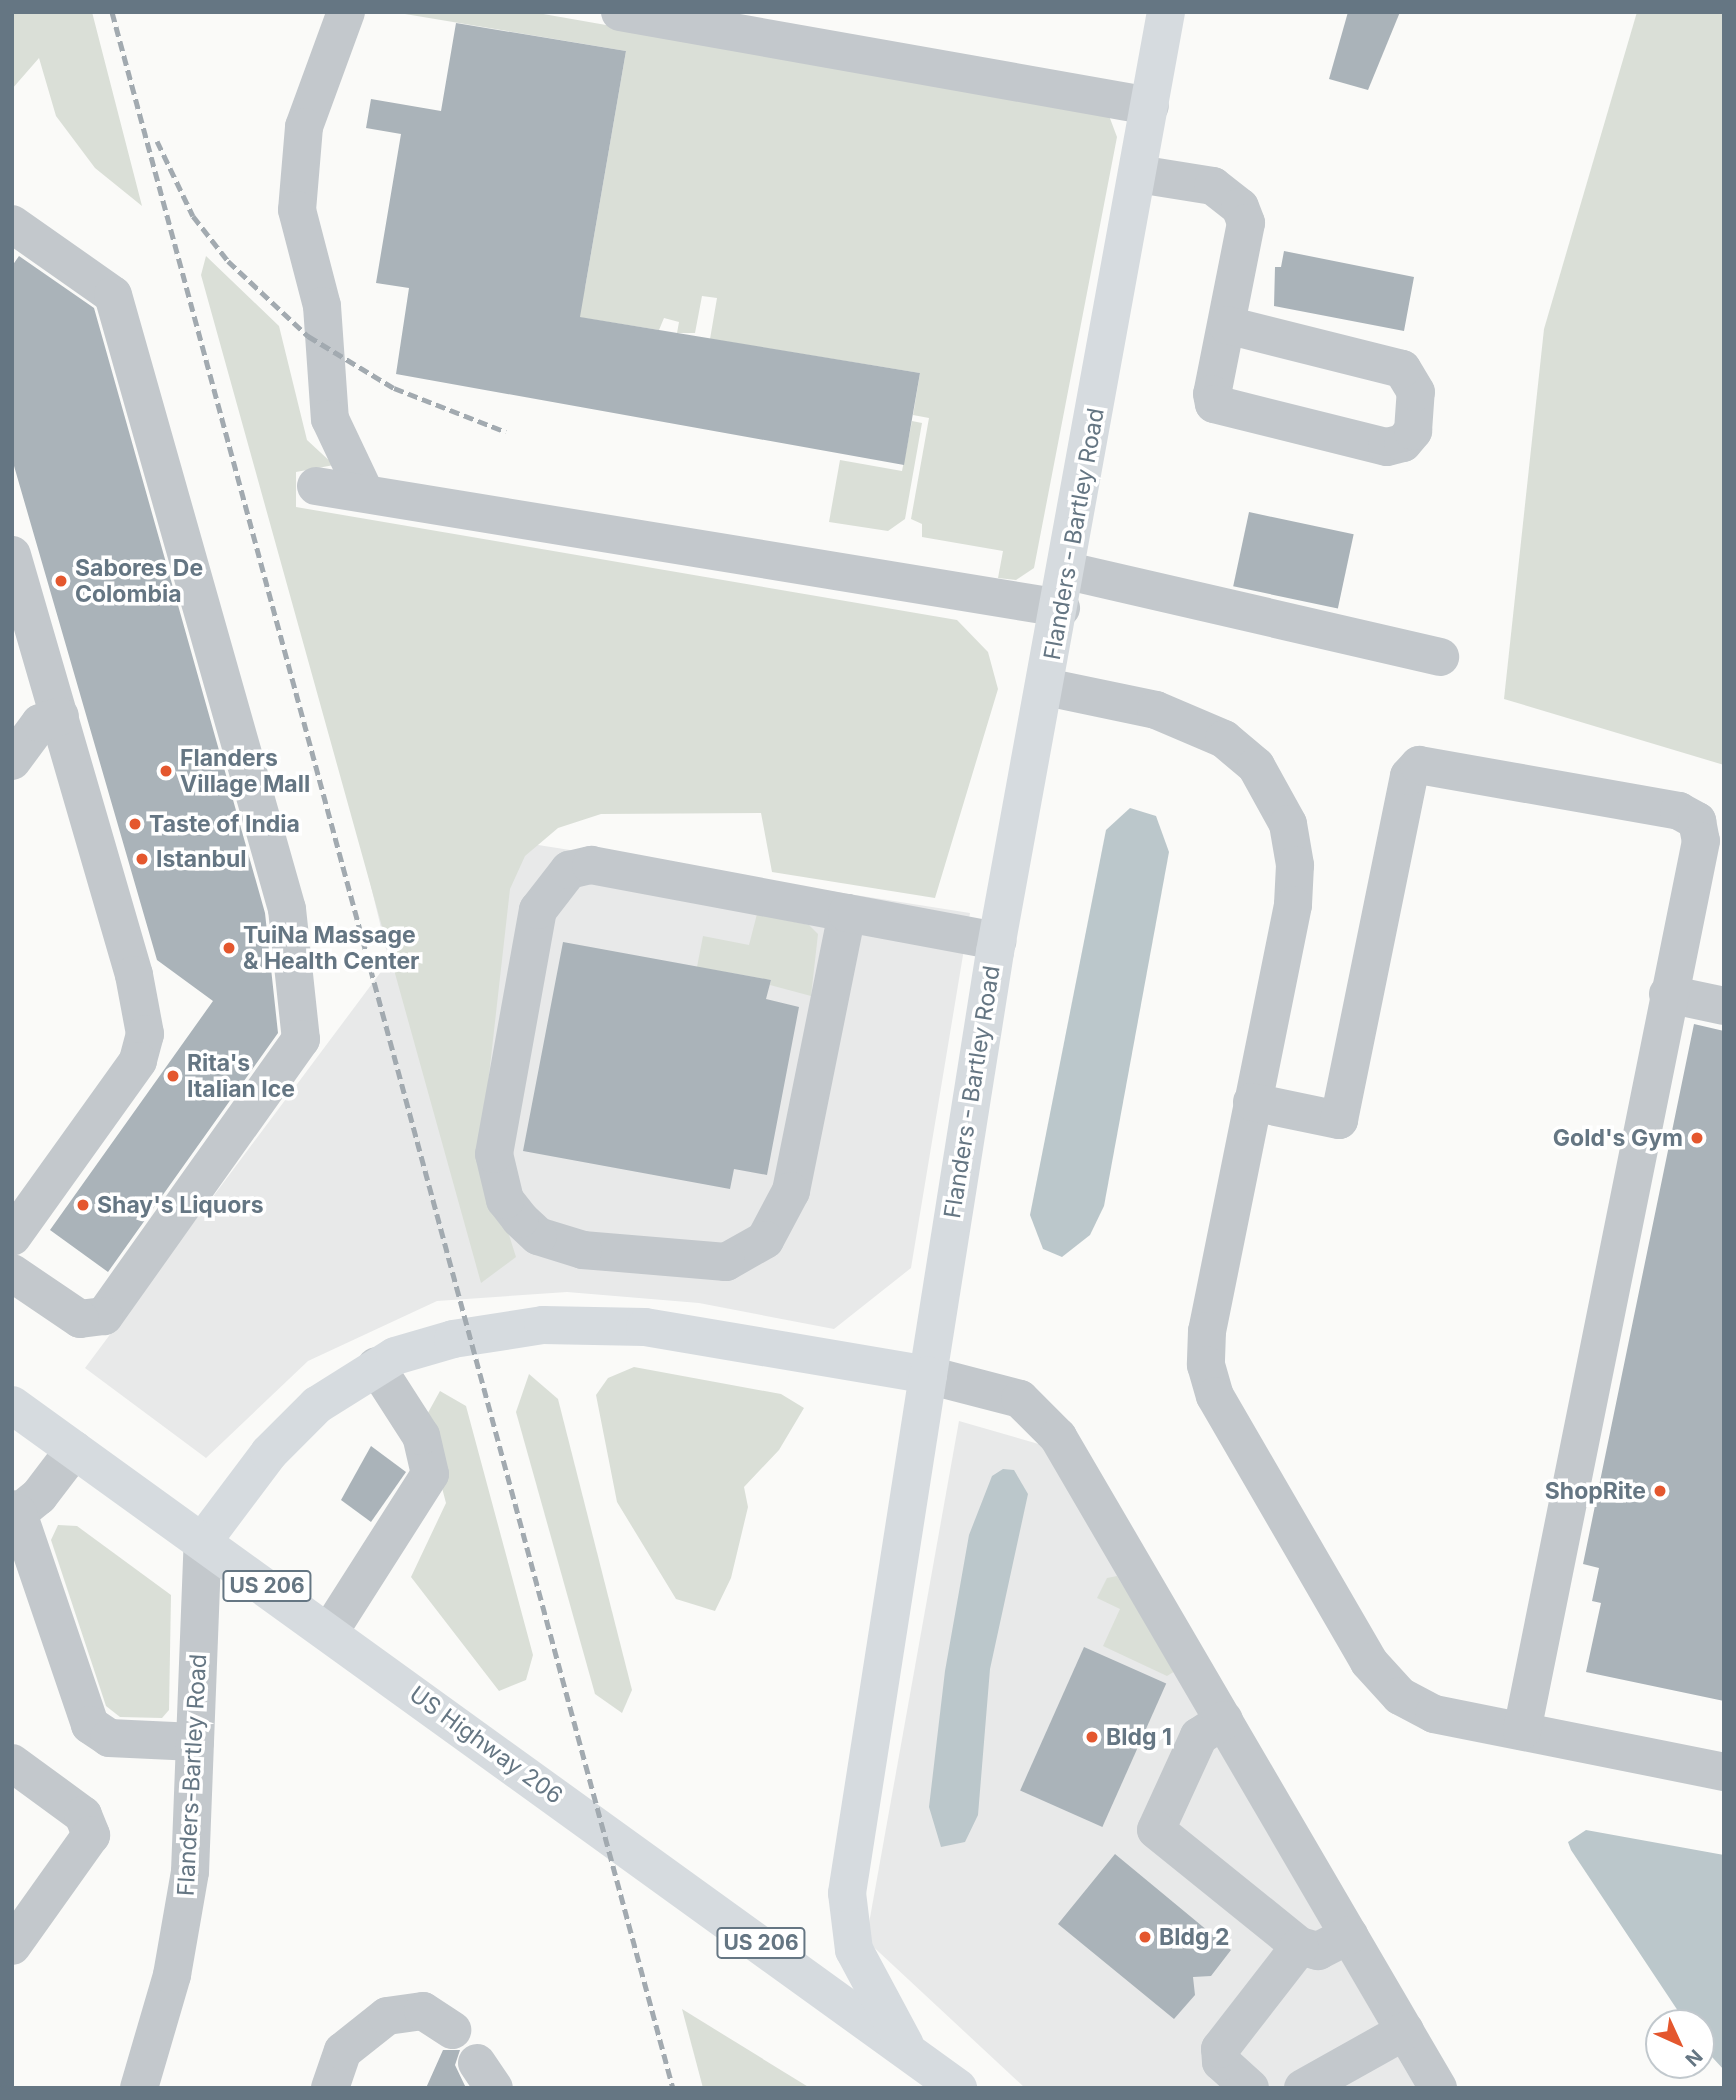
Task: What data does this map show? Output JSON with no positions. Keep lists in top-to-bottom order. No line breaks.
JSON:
{"streets":{"main road":["Flanders - Bartley Road","US 206","US Highway 206"],"street":["Flanders-Bartley Road"]},"crossings":[["Flanders - Bartley Road","US Highway 206"],["US Highway 206","Flanders-Bartley Road"]],"places":["Sabores De Colombia","Flanders Village Mall","Taste of India","Istanbul","TuiNa Massage & Health Center","Rita's Italian Ice","Gold's Gym","Shay's Liquors","ShopRite","Bldg 1","Bldg 2"],"north":"bottom right"}
